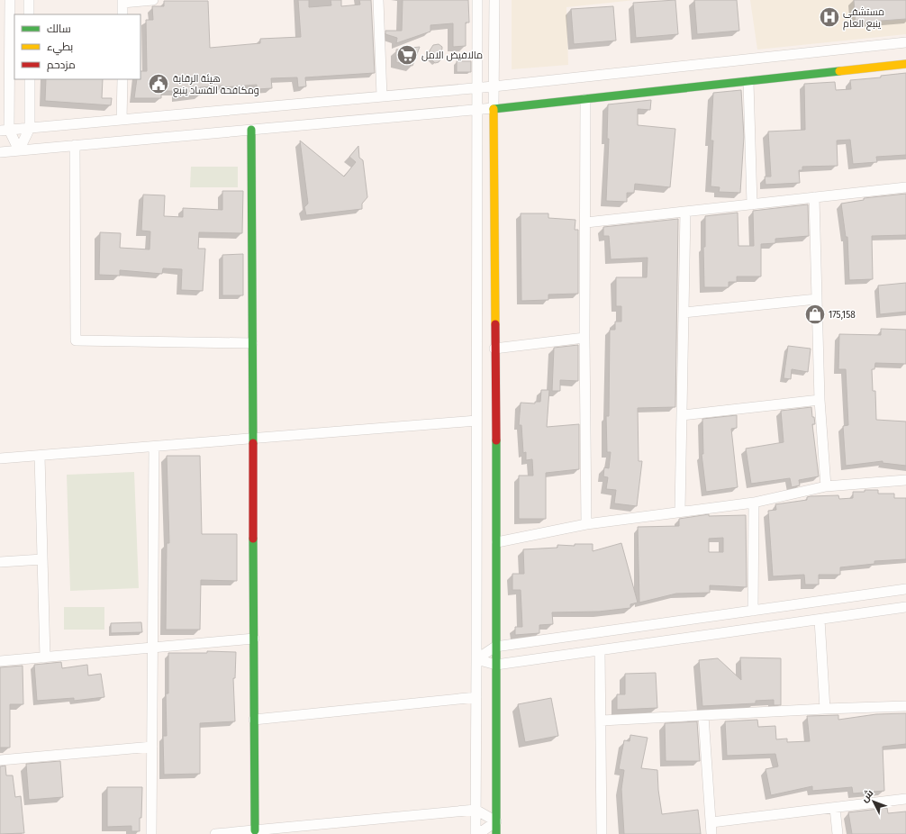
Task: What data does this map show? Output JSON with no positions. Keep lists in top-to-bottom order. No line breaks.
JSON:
{"places":{"hospital":["مستشفى ينبع العام"],"supermarket":["مالافيض الامل"],"public building":["هيئة الرقابة ومكافحة الفساد ينبع"],"shop":["175,158"]},"legend":["سالك","بطيء","مزدحم"],"north":"top left"}
